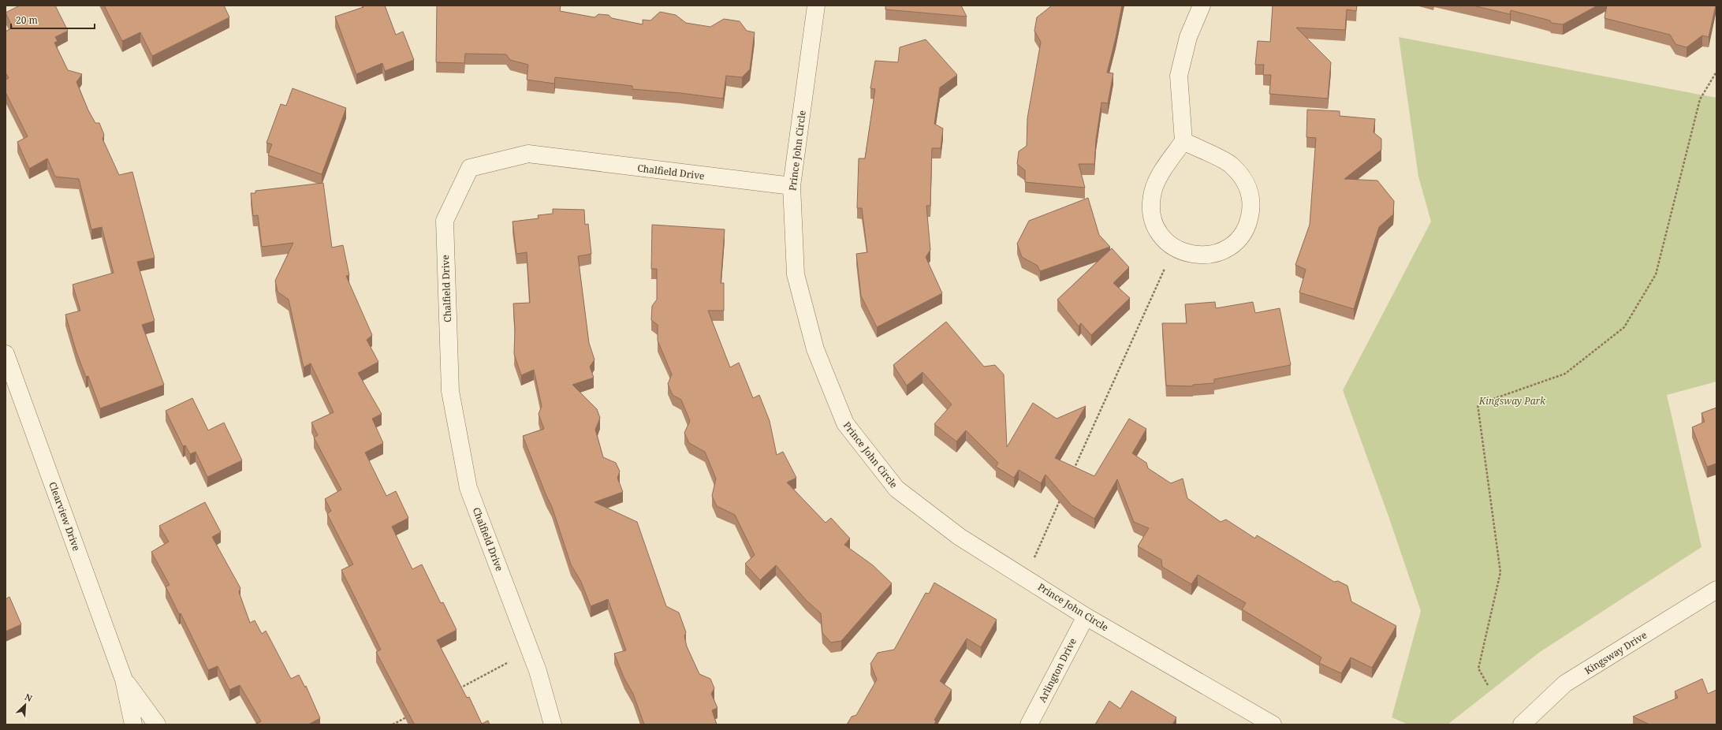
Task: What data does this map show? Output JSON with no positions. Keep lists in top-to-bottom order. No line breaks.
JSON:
{"streets":{"street":["Prince John Circle","Chalfield Drive","Clearview Drive","Kingsway Drive","Arlington Drive"]},"crossings":[["Prince John Circle","Chalfield Drive"],["Prince John Circle","Arlington Drive"]],"parks":["Kingsway Park"],"scale_bar":"20 m","north":"top right"}
